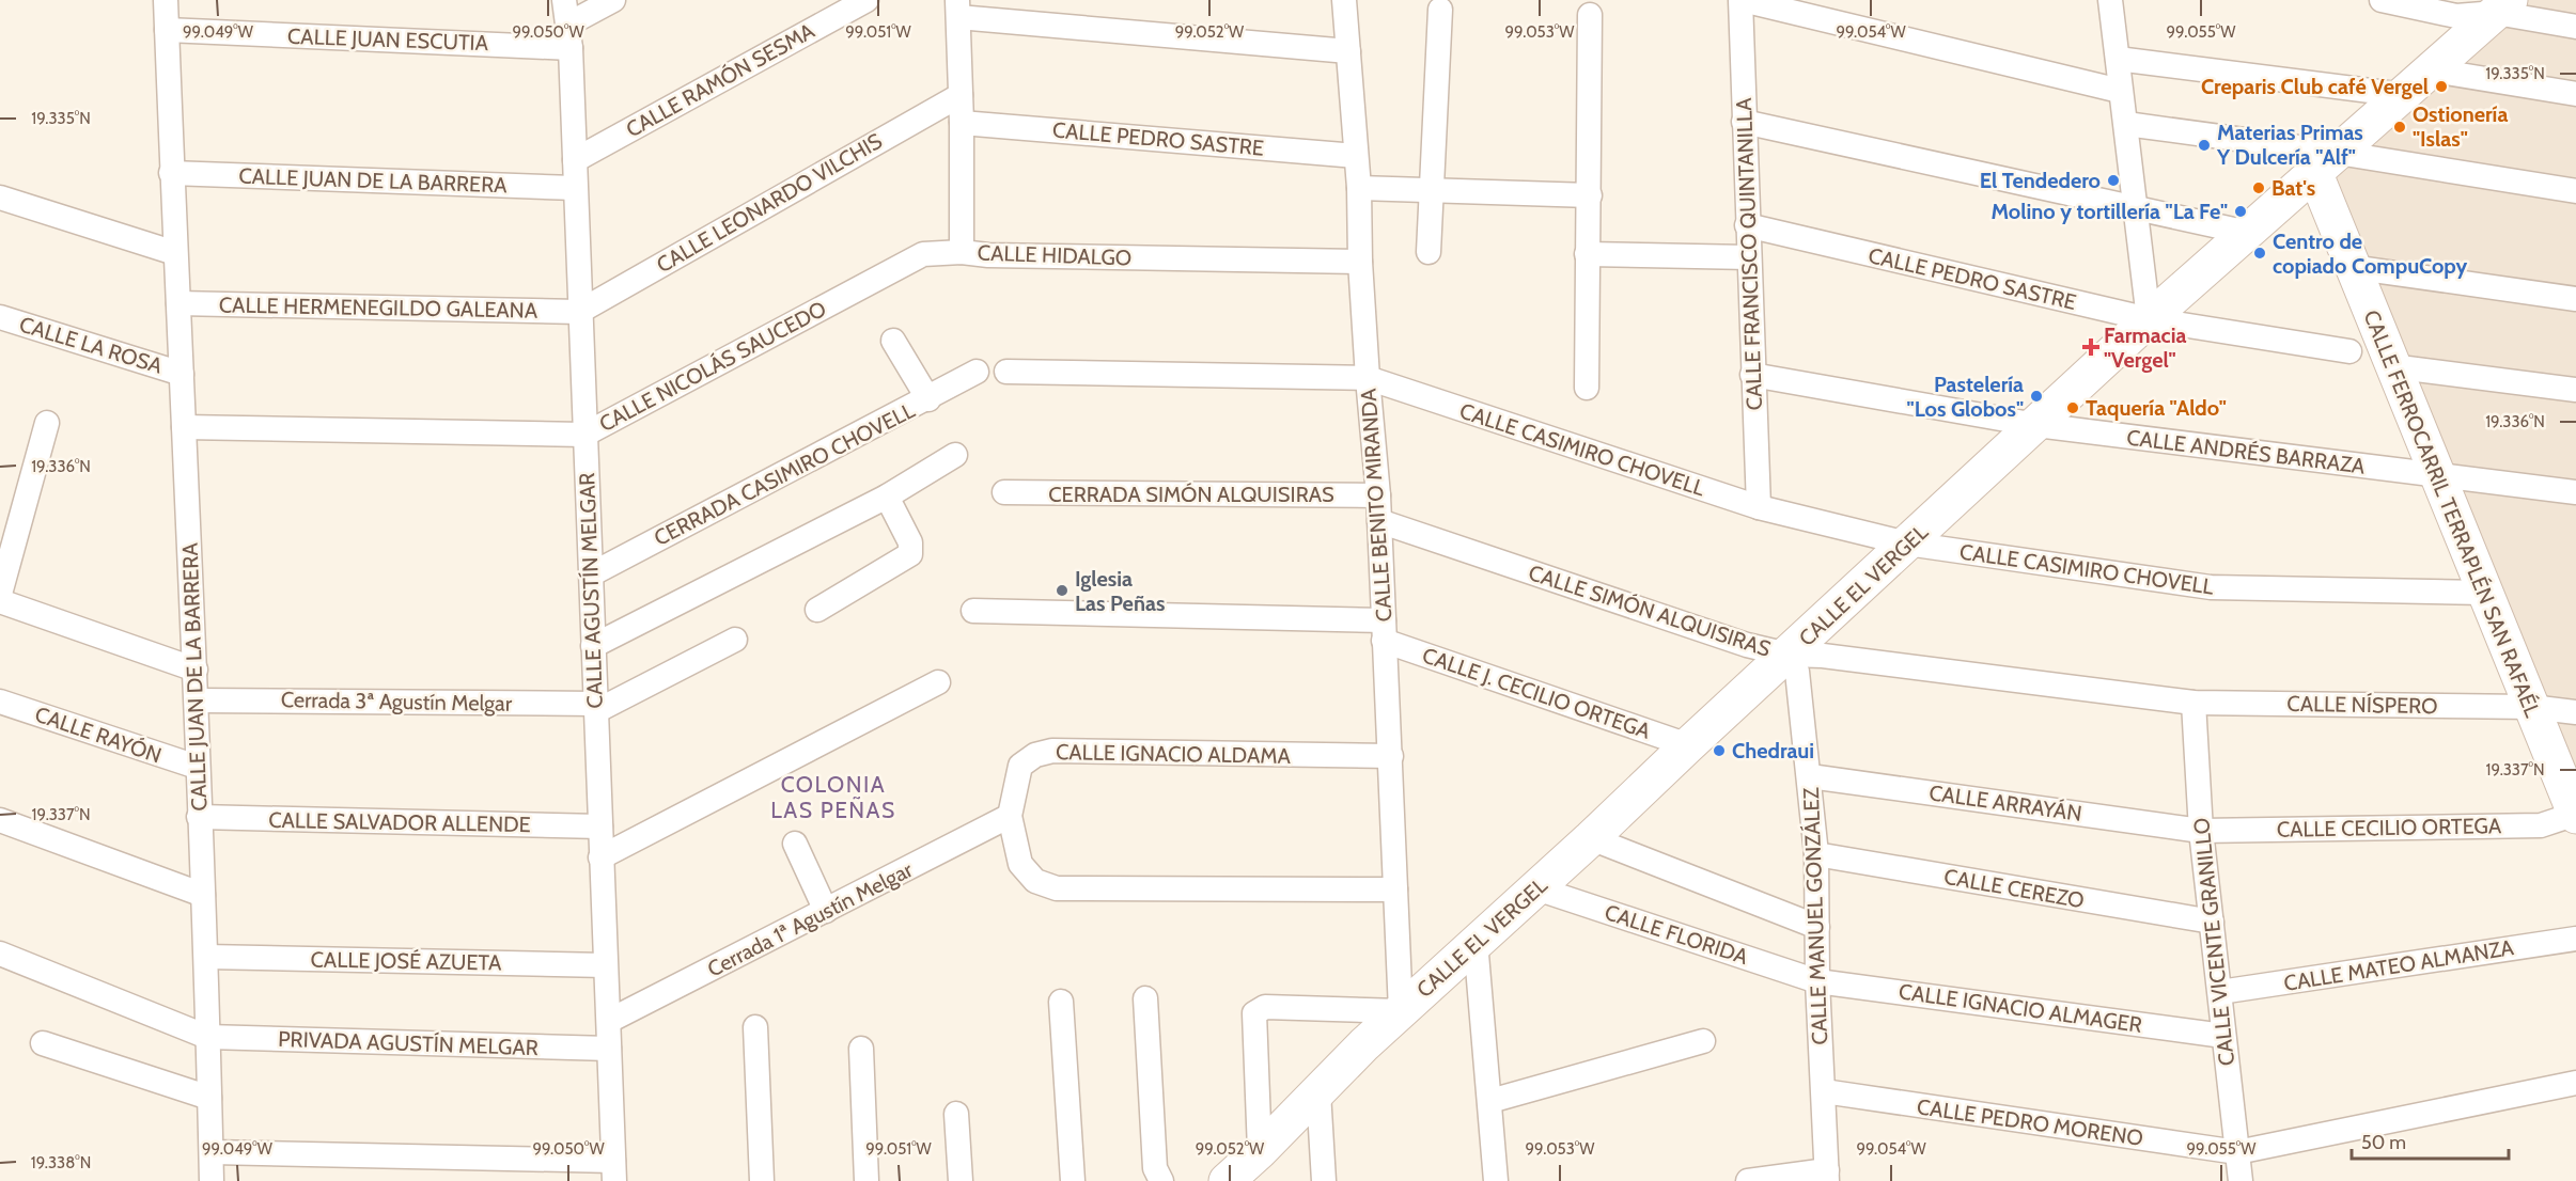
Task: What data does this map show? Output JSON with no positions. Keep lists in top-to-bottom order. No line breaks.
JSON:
{"streets":{"street":["CALLE JUAN ESCUTIA","CALLE RAMÓN SESMA","CALLE PEDRO SASTRE","CALLE JUAN DE LA BARRERA","CALLE LEONARDO VILCHIS","CALLE FRANCISCO QUINTANILLA","CALLE HIDALGO","CALLE HERMENEGILDO GALEANA","CALLE LA ROSA","CALLE NICOLÁS SAUCEDO","CALLE CASIMIRO CHOVELL","CALLE ANDRÉS BARRAZA","CERRADA CASIMIRO CHOVELL","CERRADA SIMÓN ALQUISIRAS","CALLE BENITO MIRANDA","CALLE FERROCARRIL TERRAPLÉN SAN RAFAÉL","CALLE EL VERGEL","CALLE AGUSTÍN MELGAR","CALLE SIMÓN ALQUISIRAS","CALLE J. CECILIO ORTEGA","Cerrada 3ª Agustín Melgar","CALLE NÍSPERO","CALLE RAYÓN","CALLE IGNACIO ALDAMA","CALLE ARRAYÁN","CALLE SALVADOR ALLENDE","CALLE CECILIO ORTEGA","CALLE CEREZO","CALLE MANUEL GONZÁLEZ","Cerrada 1ª Agustín Melgar","CALLE FLORIDA","CALLE VICENTE GRANILLO","CALLE JOSÉ AZUETA","CALLE MATEO ALMANZA","CALLE IGNACIO ALMAGER","PRIVADA AGUSTÍN MELGAR","CALLE PEDRO MORENO"]},"crossings":[["CALLE JUAN ESCUTIA","CALLE JUAN DE LA BARRERA"],["CALLE JUAN ESCUTIA","CALLE AGUSTÍN MELGAR"],["CALLE RAMÓN SESMA","CALLE AGUSTÍN MELGAR"],["CALLE PEDRO SASTRE","CALLE FRANCISCO QUINTANILLA"],["CALLE PEDRO SASTRE","CALLE HIDALGO"],["CALLE PEDRO SASTRE","CALLE BENITO MIRANDA"],["CALLE PEDRO SASTRE","CALLE EL VERGEL"],["CALLE JUAN DE LA BARRERA","CALLE HERMENEGILDO GALEANA"],["CALLE JUAN DE LA BARRERA","CALLE LA ROSA"],["CALLE JUAN DE LA BARRERA","CALLE NICOLÁS SAUCEDO"],["CALLE JUAN DE LA BARRERA","CALLE AGUSTÍN MELGAR"],["CALLE JUAN DE LA BARRERA","Cerrada 3ª Agustín Melgar"],["CALLE JUAN DE LA BARRERA","CALLE RAYÓN"],["CALLE JUAN DE LA BARRERA","CALLE SALVADOR ALLENDE"],["CALLE JUAN DE LA BARRERA","CALLE JOSÉ AZUETA"],["CALLE JUAN DE LA BARRERA","PRIVADA AGUSTÍN MELGAR"],["CALLE LEONARDO VILCHIS","CALLE HIDALGO"],["CALLE LEONARDO VILCHIS","CALLE HERMENEGILDO GALEANA"],["CALLE LEONARDO VILCHIS","CALLE AGUSTÍN MELGAR"],["CALLE FRANCISCO QUINTANILLA","CALLE CASIMIRO CHOVELL"],["CALLE FRANCISCO QUINTANILLA","CALLE ANDRÉS BARRAZA"],["CALLE HIDALGO","CALLE NICOLÁS SAUCEDO"],["CALLE HIDALGO","CALLE BENITO MIRANDA"],["CALLE HERMENEGILDO GALEANA","CALLE AGUSTÍN MELGAR"],["CALLE NICOLÁS SAUCEDO","CALLE AGUSTÍN MELGAR"],["CALLE CASIMIRO CHOVELL","CALLE BENITO MIRANDA"],["CALLE CASIMIRO CHOVELL","CALLE FERROCARRIL TERRAPLÉN SAN RAFAÉL"],["CALLE CASIMIRO CHOVELL","CALLE EL VERGEL"],["CALLE ANDRÉS BARRAZA","CALLE FERROCARRIL TERRAPLÉN SAN RAFAÉL"],["CALLE ANDRÉS BARRAZA","CALLE EL VERGEL"],["CERRADA CASIMIRO CHOVELL","CALLE AGUSTÍN MELGAR"],["CERRADA SIMÓN ALQUISIRAS","CALLE BENITO MIRANDA"],["CALLE BENITO MIRANDA","CALLE EL VERGEL"],["CALLE BENITO MIRANDA","CALLE SIMÓN ALQUISIRAS"],["CALLE BENITO MIRANDA","CALLE J. CECILIO ORTEGA"],["CALLE BENITO MIRANDA","CALLE IGNACIO ALDAMA"],["CALLE FERROCARRIL TERRAPLÉN SAN RAFAÉL","CALLE EL VERGEL"],["CALLE FERROCARRIL TERRAPLÉN SAN RAFAÉL","CALLE NÍSPERO"],["CALLE FERROCARRIL TERRAPLÉN SAN RAFAÉL","CALLE CECILIO ORTEGA"],["CALLE EL VERGEL","CALLE SIMÓN ALQUISIRAS"],["CALLE EL VERGEL","CALLE J. CECILIO ORTEGA"],["CALLE EL VERGEL","CALLE MANUEL GONZÁLEZ"],["CALLE EL VERGEL","CALLE FLORIDA"],["CALLE AGUSTÍN MELGAR","Cerrada 3ª Agustín Melgar"],["CALLE AGUSTÍN MELGAR","CALLE SALVADOR ALLENDE"],["CALLE AGUSTÍN MELGAR","Cerrada 1ª Agustín Melgar"],["CALLE AGUSTÍN MELGAR","CALLE JOSÉ AZUETA"],["CALLE AGUSTÍN MELGAR","PRIVADA AGUSTÍN MELGAR"],["CALLE SIMÓN ALQUISIRAS","CALLE NÍSPERO"],["CALLE SIMÓN ALQUISIRAS","CALLE MANUEL GONZÁLEZ"],["CALLE SIMÓN ALQUISIRAS","CALLE VICENTE GRANILLO"],["CALLE NÍSPERO","CALLE VICENTE GRANILLO"],["CALLE IGNACIO ALDAMA","Cerrada 1ª Agustín Melgar"],["CALLE ARRAYÁN","CALLE CECILIO ORTEGA"],["CALLE ARRAYÁN","CALLE MANUEL GONZÁLEZ"],["CALLE ARRAYÁN","CALLE VICENTE GRANILLO"],["CALLE CECILIO ORTEGA","CALLE VICENTE GRANILLO"],["CALLE CEREZO","CALLE MANUEL GONZÁLEZ"],["CALLE CEREZO","CALLE VICENTE GRANILLO"],["CALLE MANUEL GONZÁLEZ","CALLE FLORIDA"],["CALLE MANUEL GONZÁLEZ","CALLE IGNACIO ALMAGER"],["CALLE MANUEL GONZÁLEZ","CALLE PEDRO MORENO"],["CALLE FLORIDA","CALLE IGNACIO ALMAGER"],["CALLE VICENTE GRANILLO","CALLE MATEO ALMANZA"],["CALLE VICENTE GRANILLO","CALLE IGNACIO ALMAGER"],["CALLE VICENTE GRANILLO","CALLE PEDRO MORENO"]],"districts":["COLONIA LAS PEÑAS"],"places":{"other":["Creparis Club café Vergel","Ostionería \"Islas\"","Materias Primas Y Dulcería \"Alf\"","El Tendedero","Bat's","Molino y tortillería \"La Fe\"","Centro de copiado CompuCopy","Pastelería \"Los Globos\"","Taquería \"Aldo\"","Iglesia Las Peñas","Chedraui"],"health":["Farmacia \"Vergel\""]},"scale_bar":"50 m","coordinates":["99.049°W","99.050°W","99.051°W","99.052°W","99.053°W","99.054°W","99.055°W","19.335°N","19.336°N","19.337°N","19.338°N"]}
